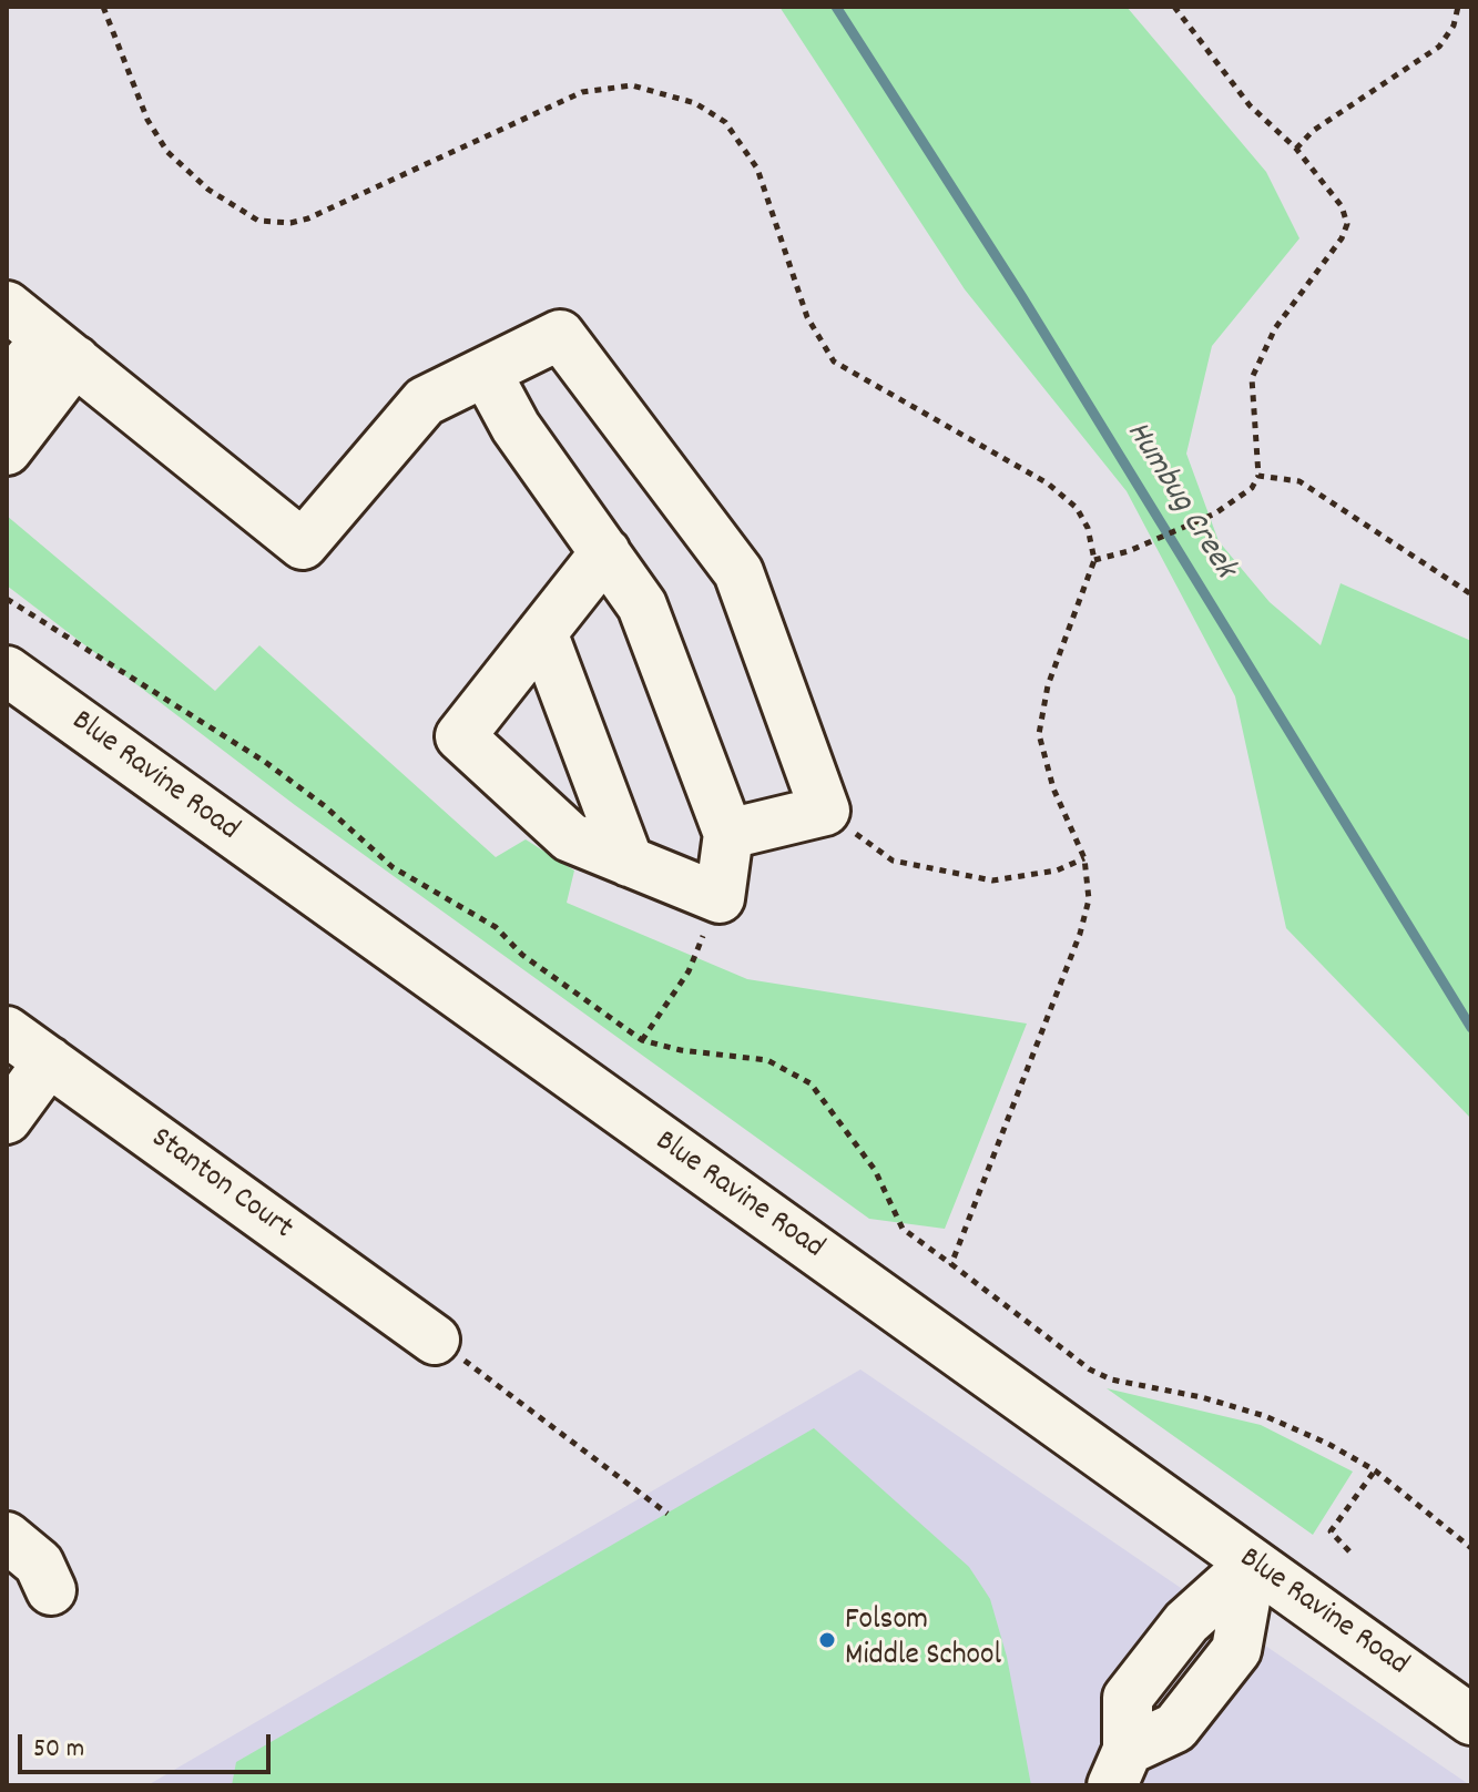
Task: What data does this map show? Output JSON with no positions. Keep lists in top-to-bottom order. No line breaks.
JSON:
{"streets":{"main road":["Blue Ravine Road","Stanton Court"]},"water":["Humbug Creek"],"places":["Folsom Middle School"],"scale_bar":"50 m"}
